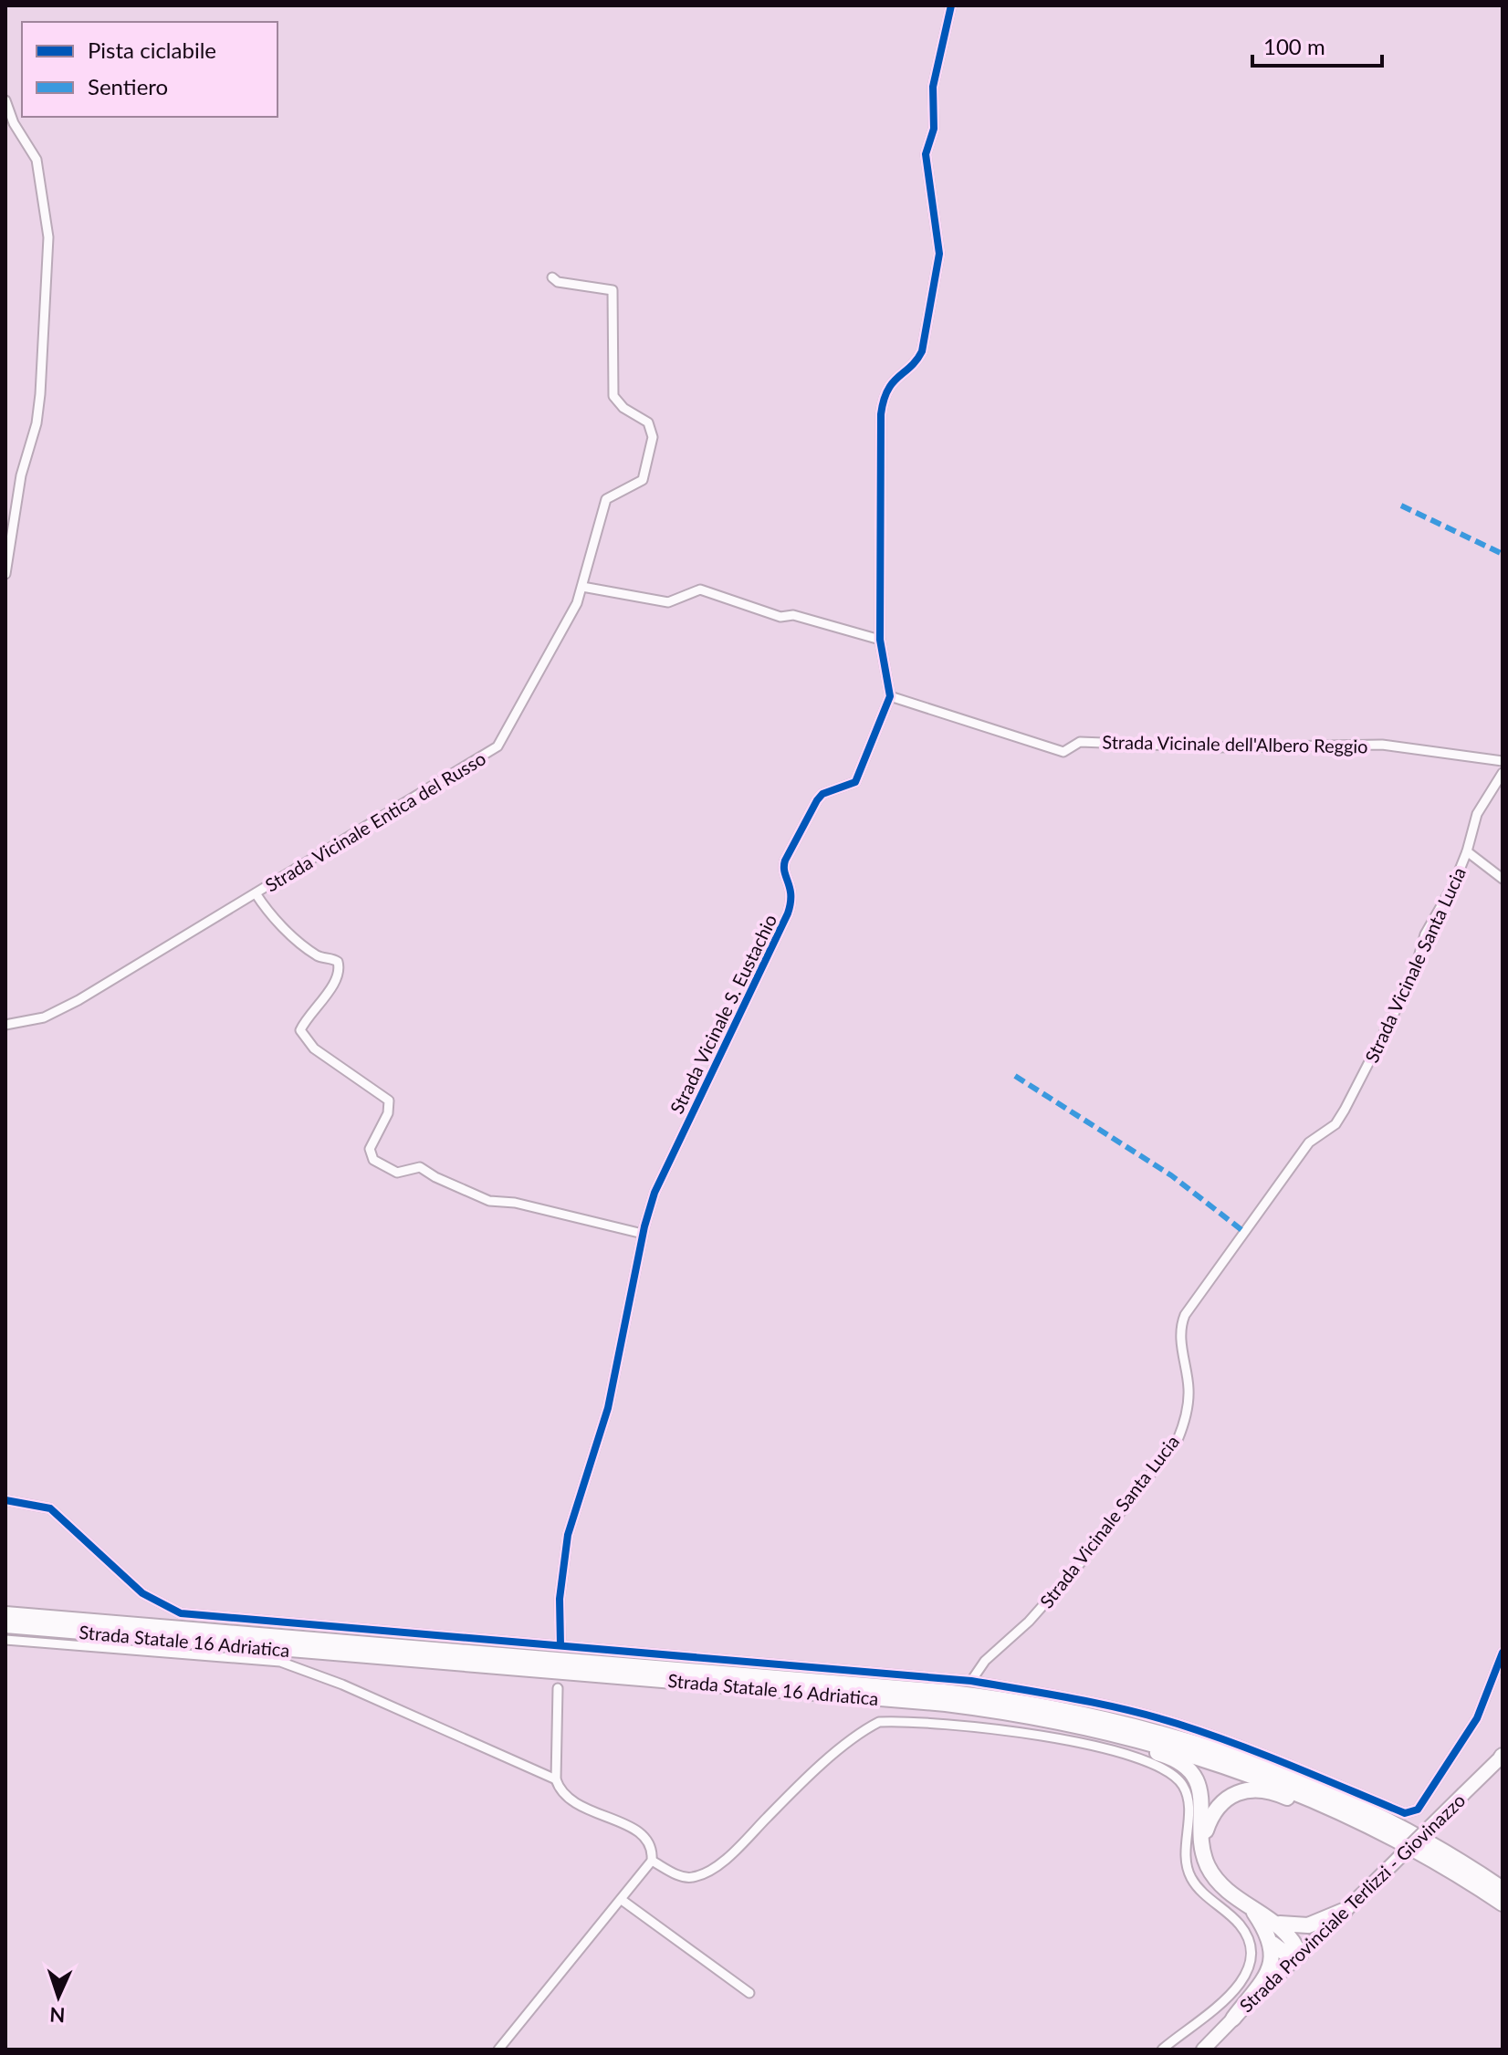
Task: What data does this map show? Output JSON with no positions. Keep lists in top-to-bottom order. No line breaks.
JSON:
{"streets":{"highway":["Strada Statale 16 Adriatica"],"main road":["Strada Provinciale Terlizzi - Giovinazzo"],"street":["Strada Vicinale dell'Albero Reggio","Strada Vicinale Entica del Russo","Strada Vicinale Santa Lucia","Strada Vicinale S. Eustachio"]},"crossings":[["Strada Vicinale dell'Albero Reggio","Strada Vicinale S. Eustachio"]],"legend":["Pista ciclabile","Sentiero"],"scale_bar":"100 m","north":"bottom"}
